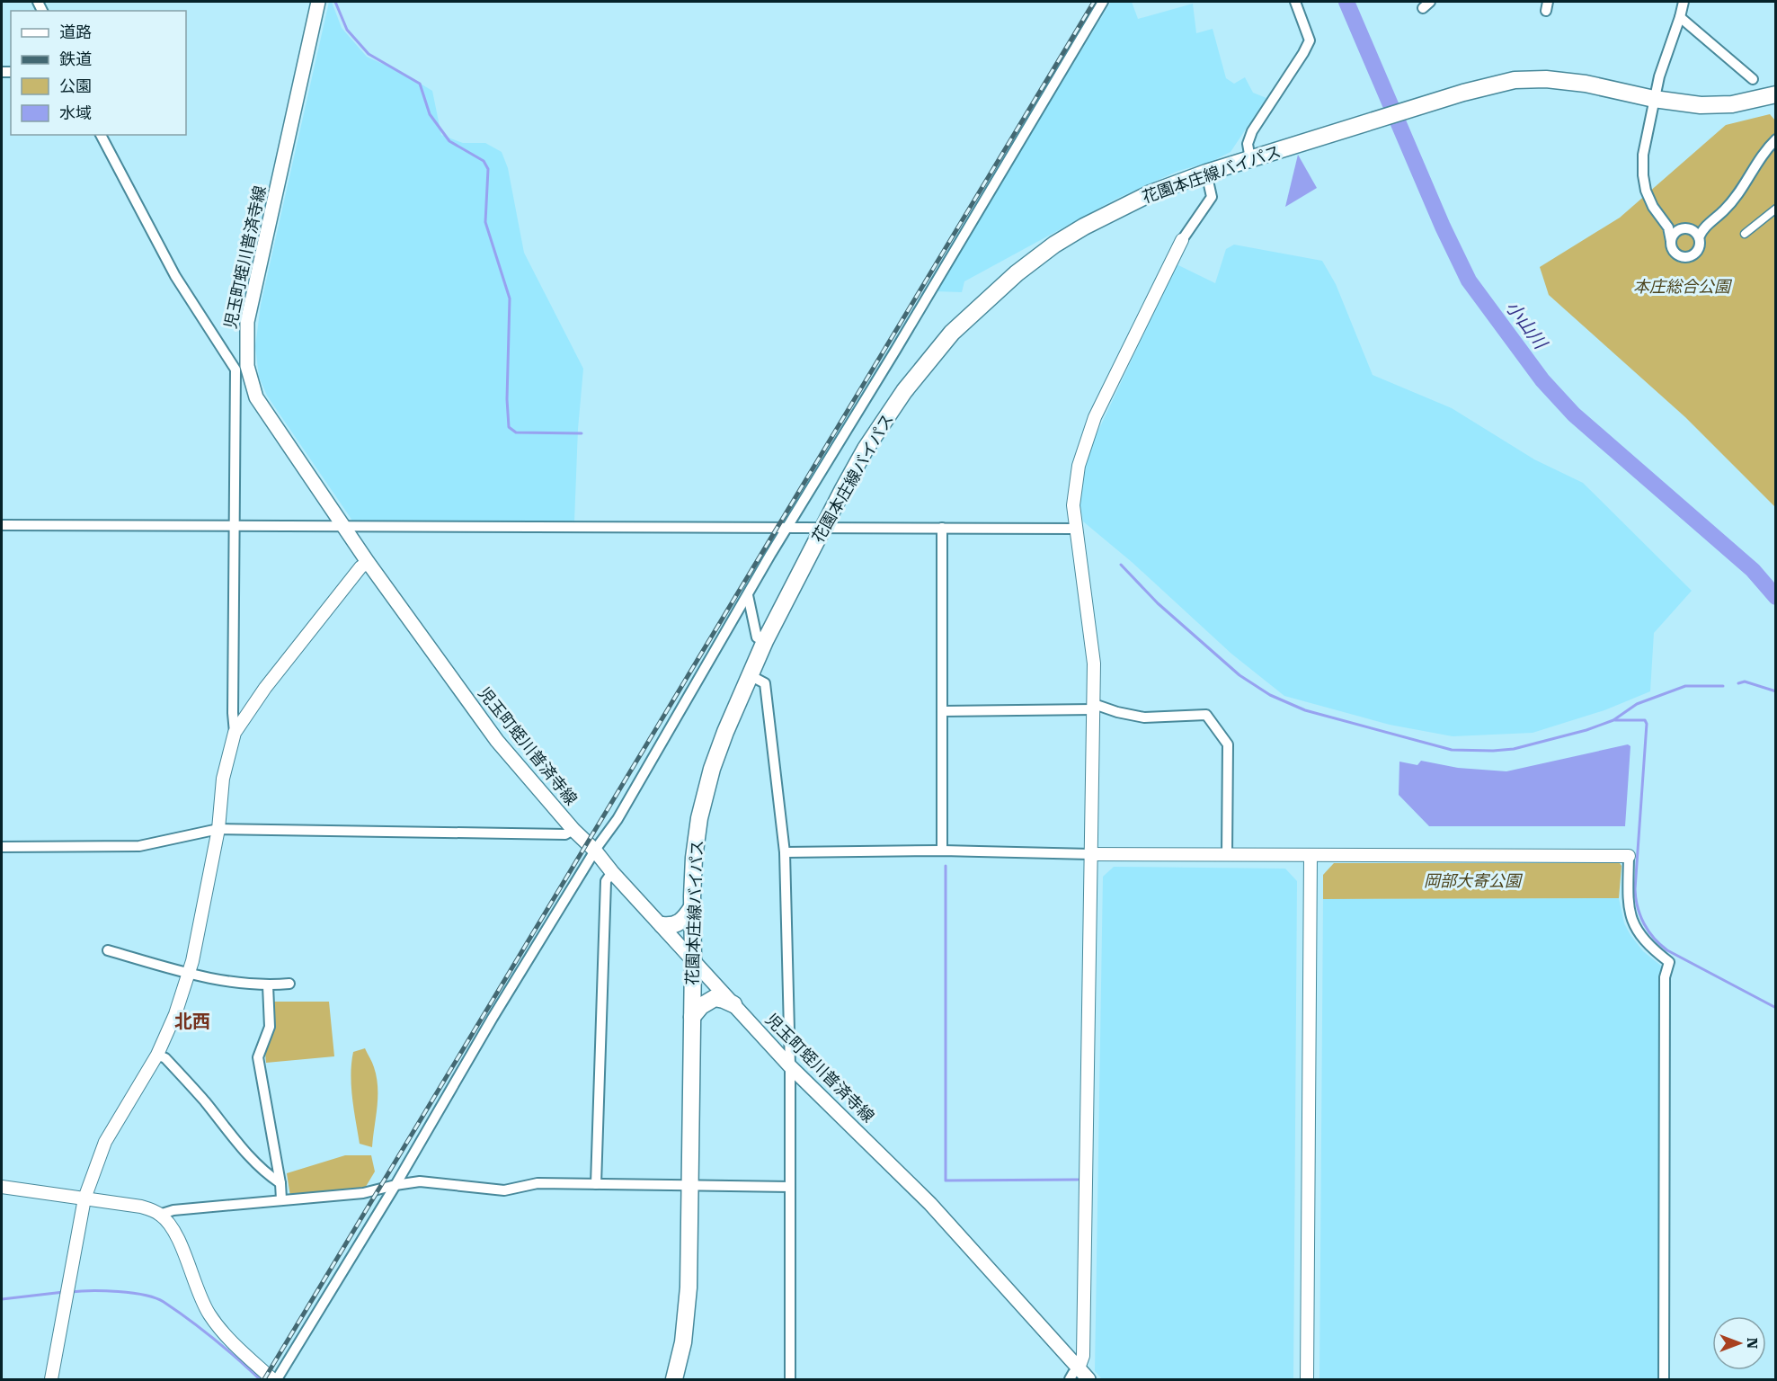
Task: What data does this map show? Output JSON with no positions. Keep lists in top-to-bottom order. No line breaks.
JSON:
{"streets":{"main road":["花園本庄線バイパス","児玉町蛭川普済寺線"]},"crossings":[["花園本庄線バイパス","児玉町蛭川普済寺線"]],"districts":["北西"],"water":["小山川"],"parks":["本庄総合公園","岡部大寄公園"],"legend":["道路","鉄道","公園","水域"],"north":"right"}
